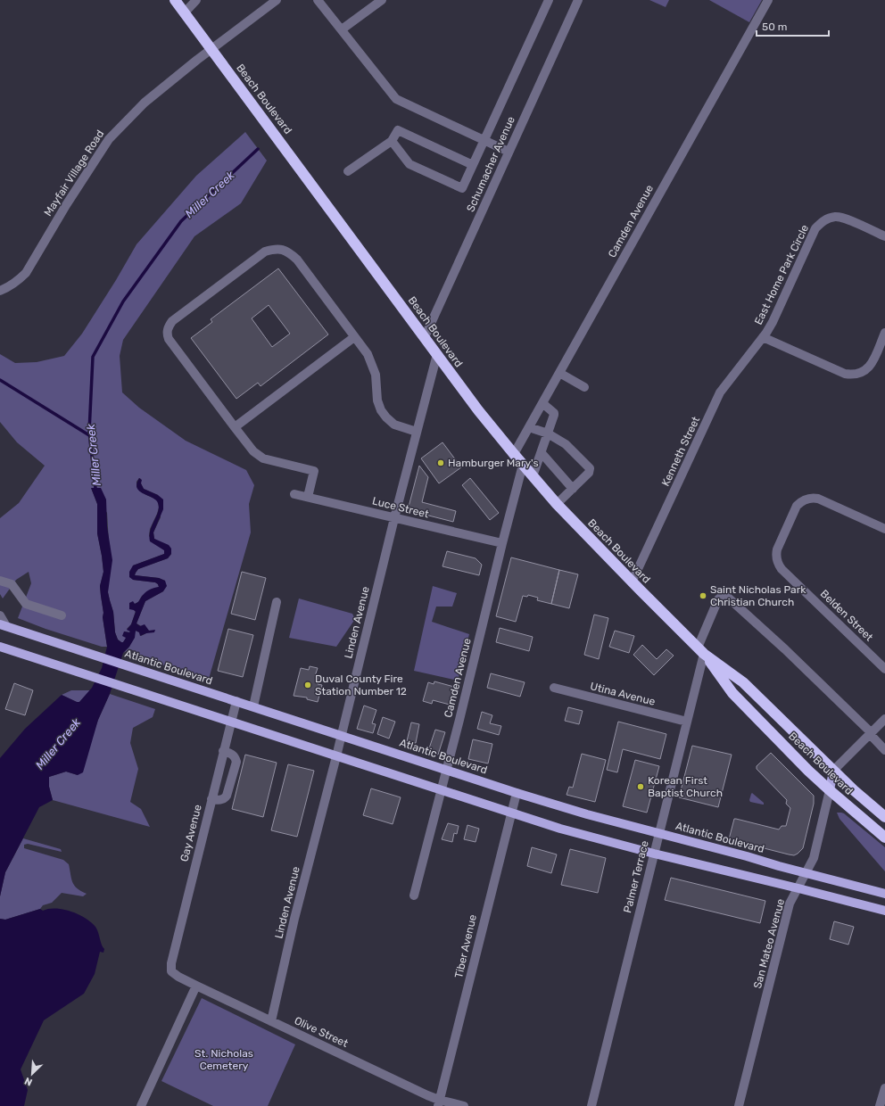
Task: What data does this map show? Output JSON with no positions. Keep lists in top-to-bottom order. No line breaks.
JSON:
{"streets":{"highway":["Beach Boulevard"],"main road":["Atlantic Boulevard","San Mateo Avenue"],"street":["Schumacher Avenue","Mayfair Village Road","Camden Avenue","East Home Park Circle","Kenneth Street","Luce Street","Belden Street","Linden Avenue","Utina Avenue","Gay Avenue","Palmer Terrace","Tiber Avenue","Olive Street"]},"crossings":[["Beach Boulevard","Schumacher Avenue"],["Beach Boulevard","Mayfair Village Road"],["Beach Boulevard","Camden Avenue"],["Beach Boulevard","Kenneth Street"],["Beach Boulevard","Linden Avenue"],["Beach Boulevard","Palmer Terrace"],["Beach Boulevard","San Mateo Avenue"],["Camden Avenue","Luce Street"],["Camden Avenue","Atlantic Boulevard"],["East Home Park Circle","Kenneth Street"],["Luce Street","Linden Avenue"],["Linden Avenue","Atlantic Boulevard"],["Linden Avenue","Olive Street"],["Atlantic Boulevard","Gay Avenue"],["Atlantic Boulevard","Palmer Terrace"],["Atlantic Boulevard","San Mateo Avenue"],["Atlantic Boulevard","Tiber Avenue"],["Utina Avenue","Palmer Terrace"],["Gay Avenue","Olive Street"],["Tiber Avenue","Olive Street"]],"water":["Miller Creek"],"parks":["St. Nicholas Cemetery"],"places":["Hamburger Mary's","Saint Nicholas Park Christian Church","Duval County Fire Station Number 12","Korean First Baptist Church"],"scale_bar":"50 m","north":"bottom left"}
